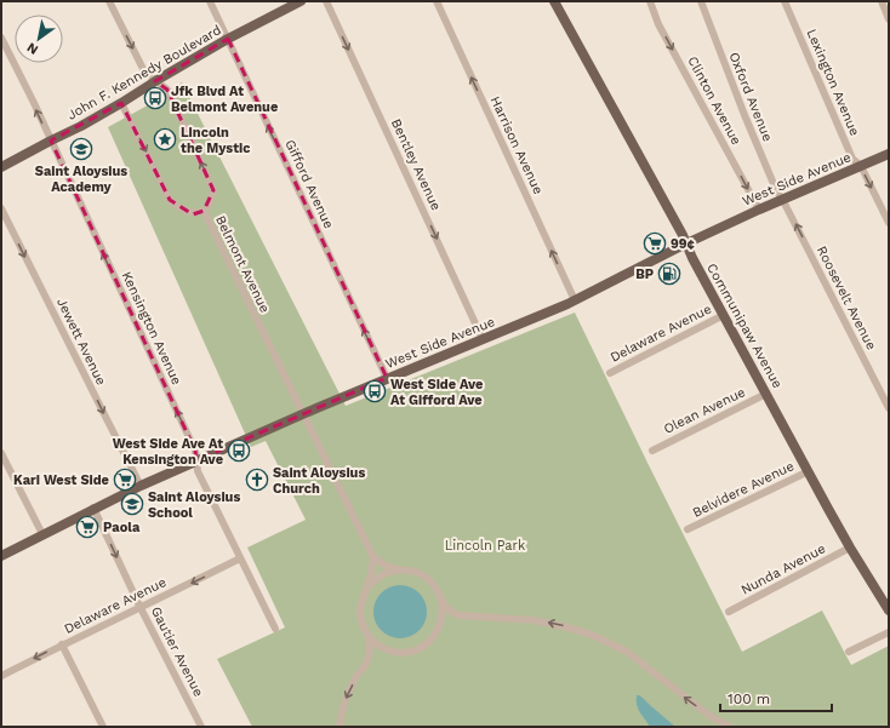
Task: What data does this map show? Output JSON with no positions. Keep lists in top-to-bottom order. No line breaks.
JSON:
{"streets":{"main road":["John F. Kennedy Boulevard","West Side Avenue","Communipaw Avenue"],"street":["Lexington Avenue","Oxford Avenue","Clinton Avenue","Harrison Avenue","Bentley Avenue","Gifford Avenue","Belmont Avenue","Roosevelt Avenue","Kensington Avenue","Delaware Avenue","Jewett Avenue","Olean Avenue","Belvidere Avenue","Nunda Avenue","Gautier Avenue"]},"crossings":[["John F. Kennedy Boulevard","Gifford Avenue"],["John F. Kennedy Boulevard","Belmont Avenue"],["John F. Kennedy Boulevard","Kensington Avenue"],["Lexington Avenue","West Side Avenue"],["Oxford Avenue","West Side Avenue"],["Oxford Avenue","Roosevelt Avenue"],["Clinton Avenue","West Side Avenue"],["Harrison Avenue","West Side Avenue"],["Bentley Avenue","West Side Avenue"],["West Side Avenue","Gifford Avenue"],["West Side Avenue","Belmont Avenue"],["West Side Avenue","Roosevelt Avenue"],["West Side Avenue","Communipaw Avenue"],["West Side Avenue","Kensington Avenue"],["West Side Avenue","Jewett Avenue"],["West Side Avenue","Gautier Avenue"],["Communipaw Avenue","Delaware Avenue"],["Communipaw Avenue","Olean Avenue"],["Communipaw Avenue","Belvidere Avenue"],["Communipaw Avenue","Nunda Avenue"],["Kensington Avenue","Delaware Avenue"],["Delaware Avenue","Gautier Avenue"]],"one_way":["Clinton Avenue","Harrison Avenue","Bentley Avenue","Gifford Avenue","Roosevelt Avenue","Kensington Avenue","Delaware Avenue","Jewett Avenue","Gautier Avenue"],"parks":["Lincoln Park"],"places":{"bus stop":["Jfk Blvd At Belmont Avenue","West Side Ave At Gifford Ave","West Side Ave At Kensington Ave"],"place":["Lincoln the Mystic"],"school or university":["Saint Aloysius Academy","Saint Aloysius School"],"supermarket":["99¢","Kari West Side","Paola"],"fuel station":["BP"],"church":["Saint Aloysius Church"]},"scale_bar":"100 m","north":"bottom left"}
